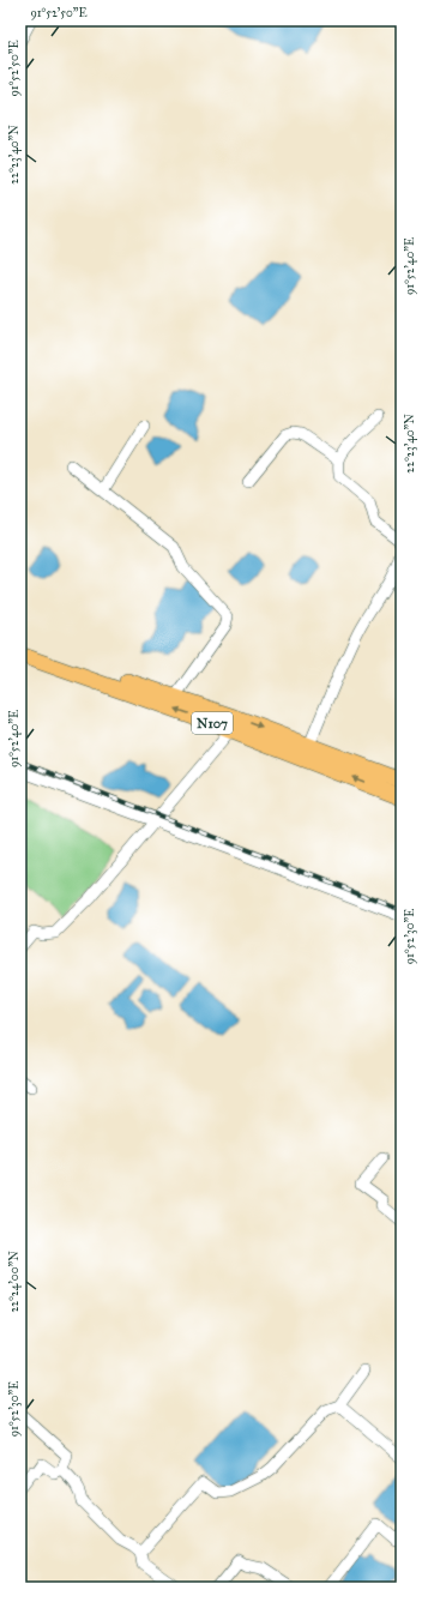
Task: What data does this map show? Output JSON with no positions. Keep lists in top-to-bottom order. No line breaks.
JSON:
{"streets":{"highway":["N107"]},"coordinates":["91°52'50\"E","22°23'40\"N","91°52'40\"E","91°52'30\"E","22°24'00\"N"]}
